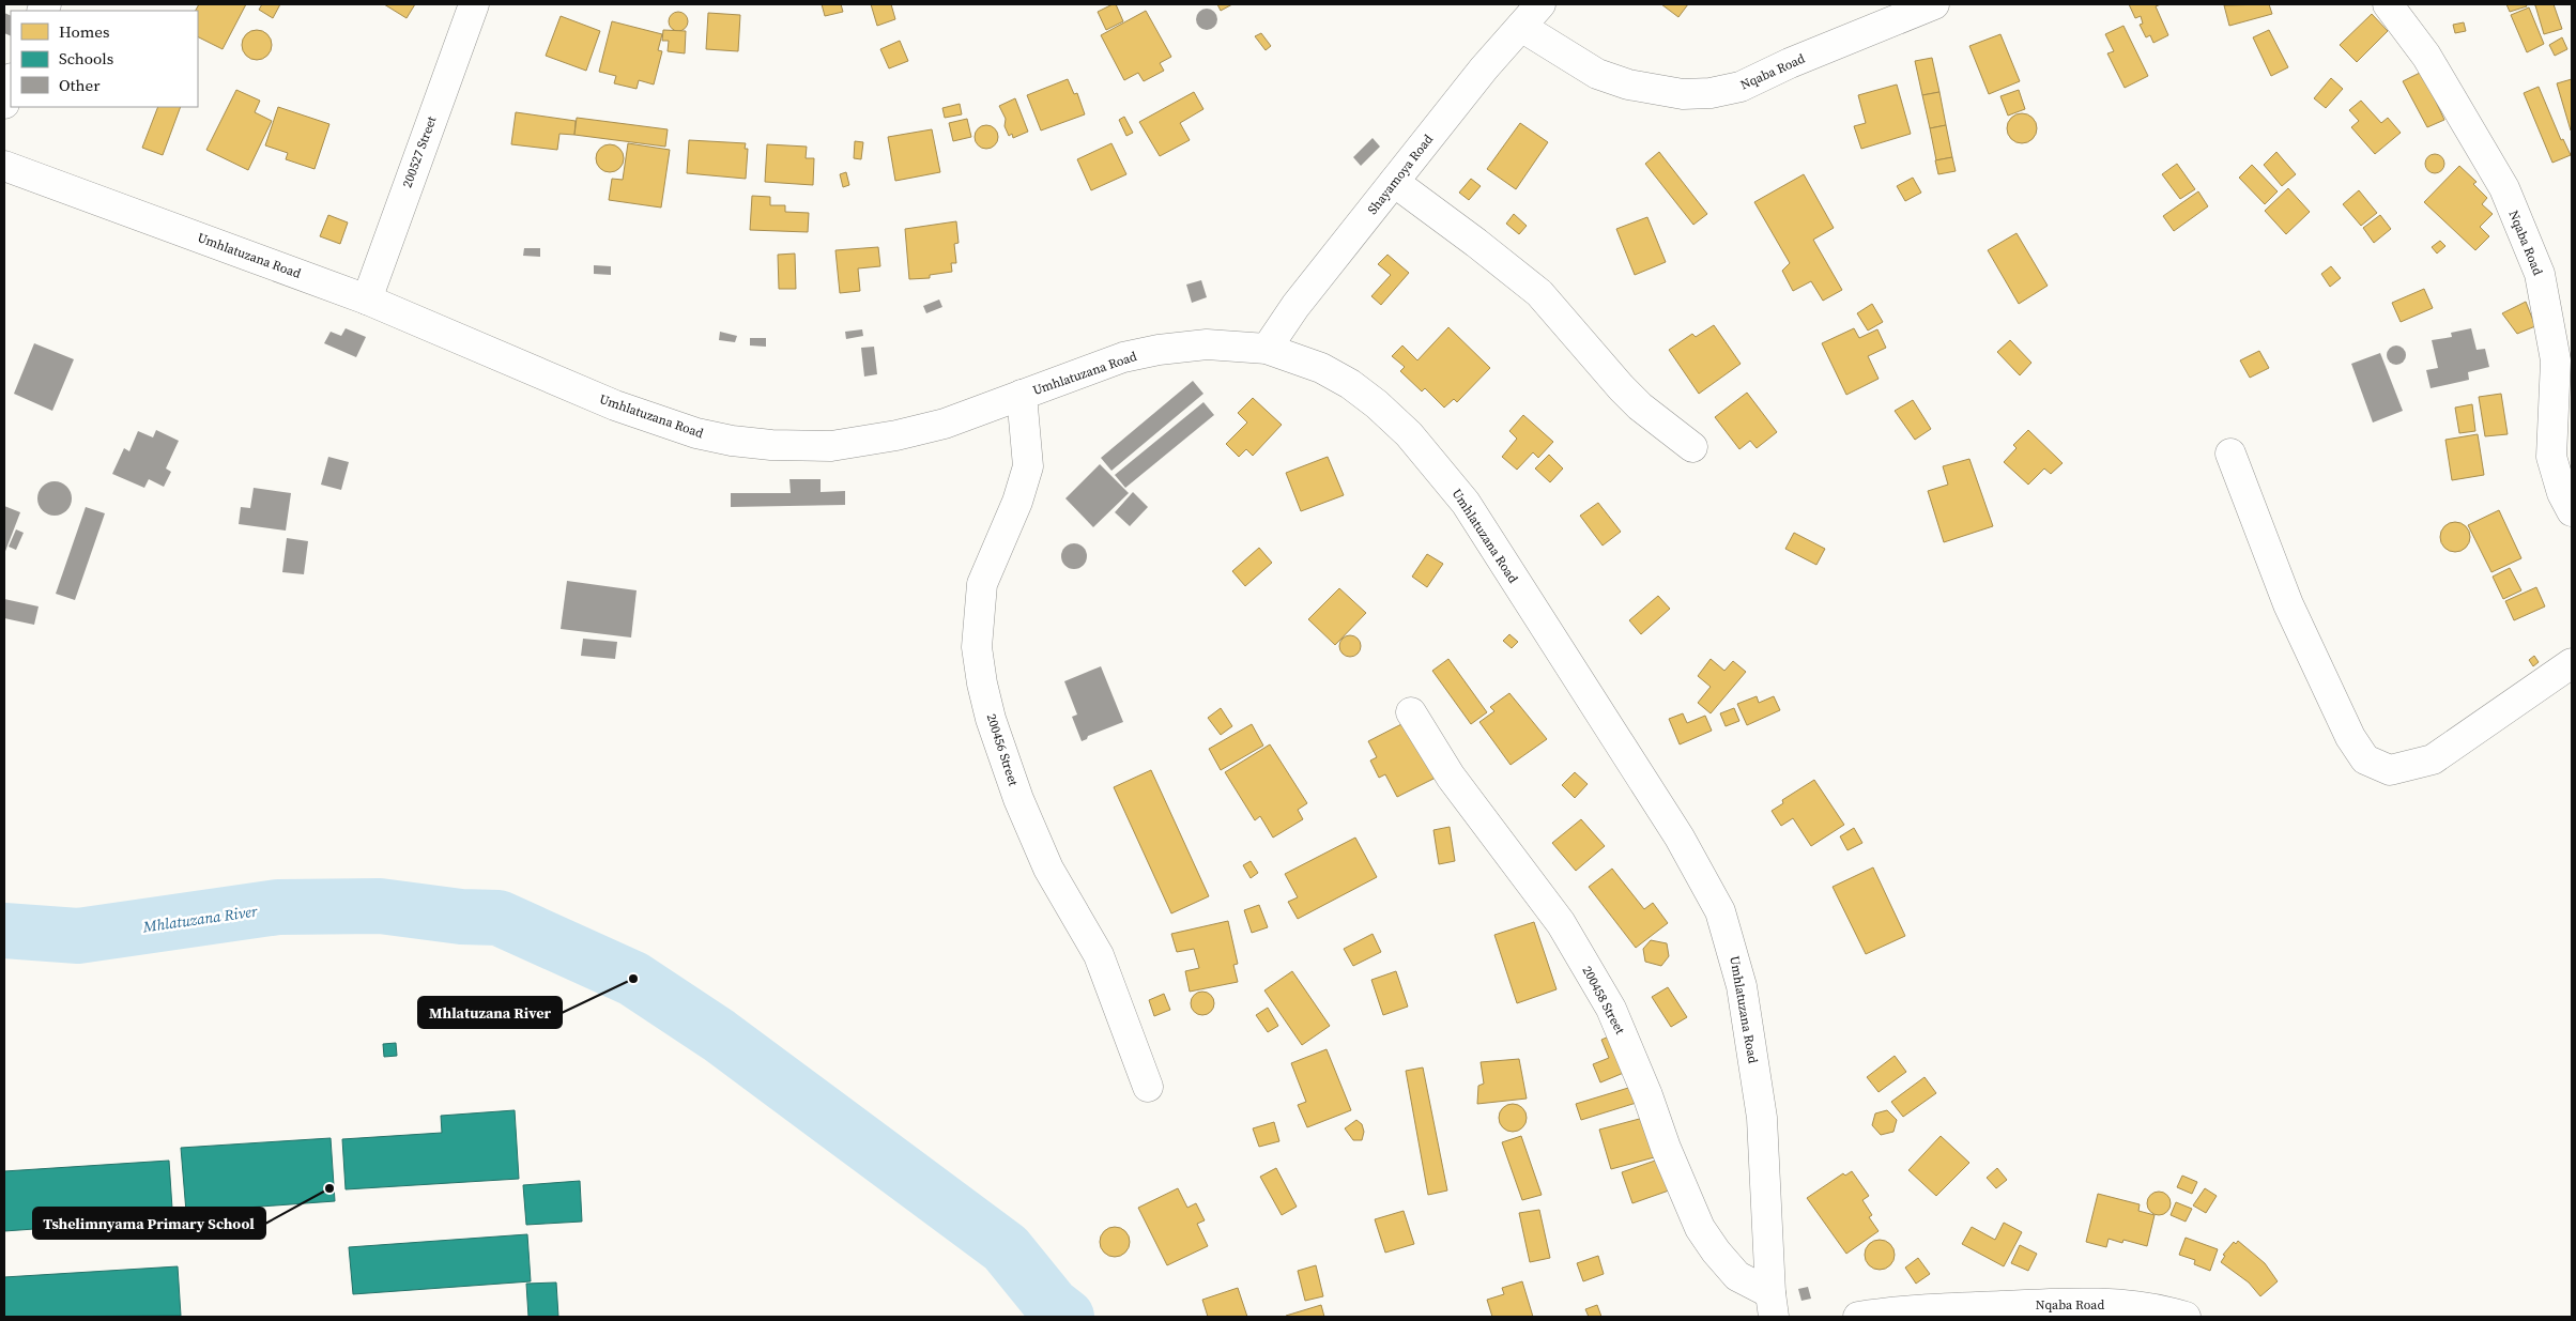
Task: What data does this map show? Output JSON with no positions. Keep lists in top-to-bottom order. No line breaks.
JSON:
{"streets":{"street":["Nqaba Road","200527 Street","Shayamoya Road","Umhlatuzana Road","200456 Street","200458 Street"]},"crossings":[["Nqaba Road","Shayamoya Road"],["200527 Street","Umhlatuzana Road"],["Shayamoya Road","Umhlatuzana Road"],["Umhlatuzana Road","200456 Street"],["Umhlatuzana Road","200458 Street"]],"water":["Mhlatuzana River"],"places":["Mhlatuzana River","Tshelimnyama Primary School"],"legend":["Homes","Schools","Other"]}
